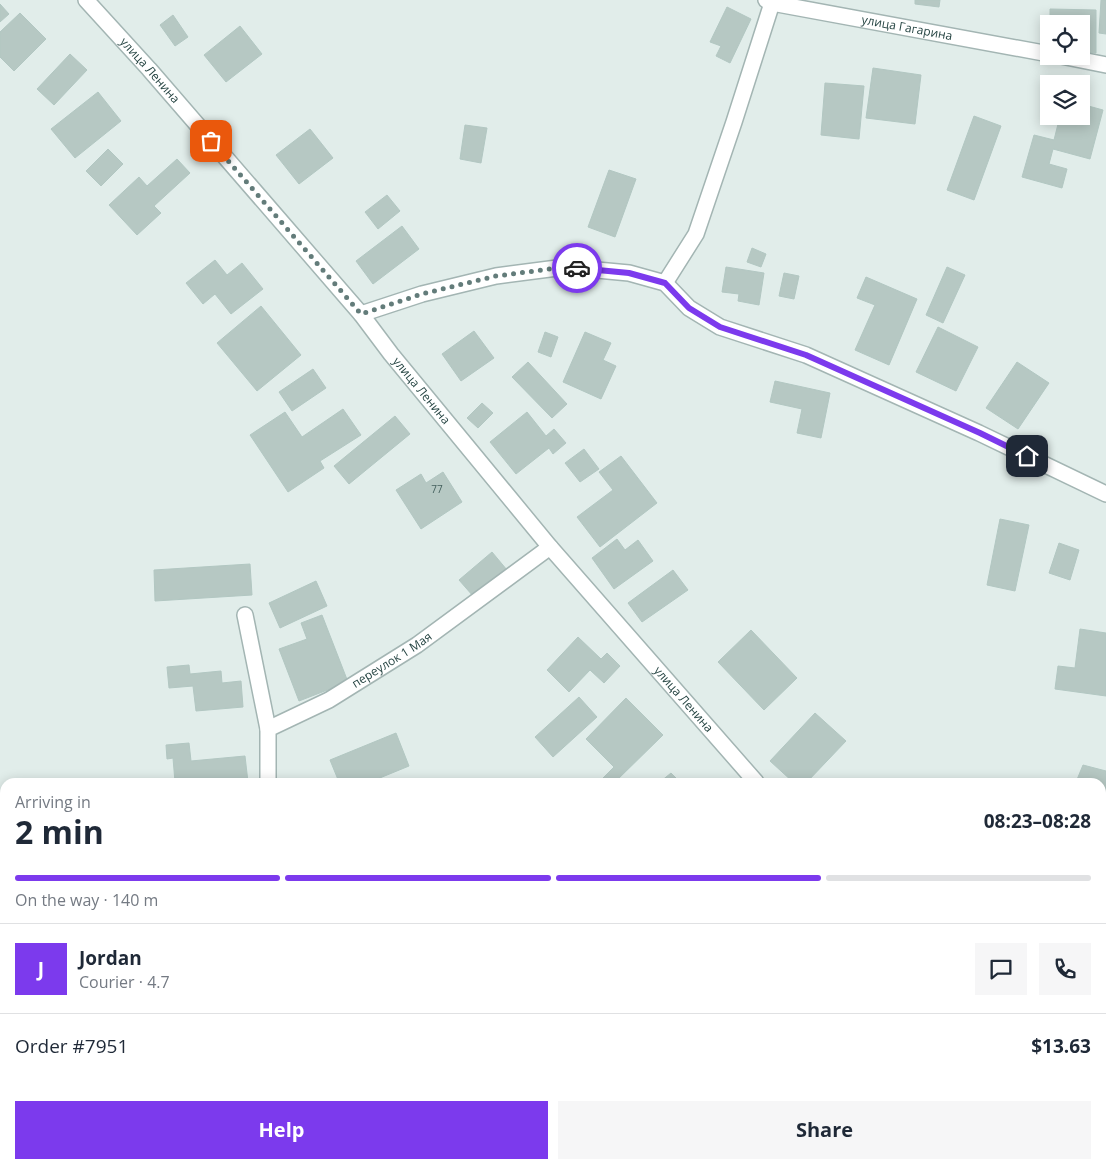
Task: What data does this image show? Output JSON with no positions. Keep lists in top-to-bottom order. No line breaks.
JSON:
{"streets":{"street":["улица Гагарина","улица Ленина","переулок 1 Мая"]},"crossings":[["улица Ленина","переулок 1 Мая"]],"house_numbers":["77"],"page":{"heading":["2 min","Arriving in","08:23–08:28"],"panel":["Jordan","Courier · 4.7","Order #7951","$13.63"],"bar":"On the way · 140 m","round":"J","buttons":["Help","Share"]}}
